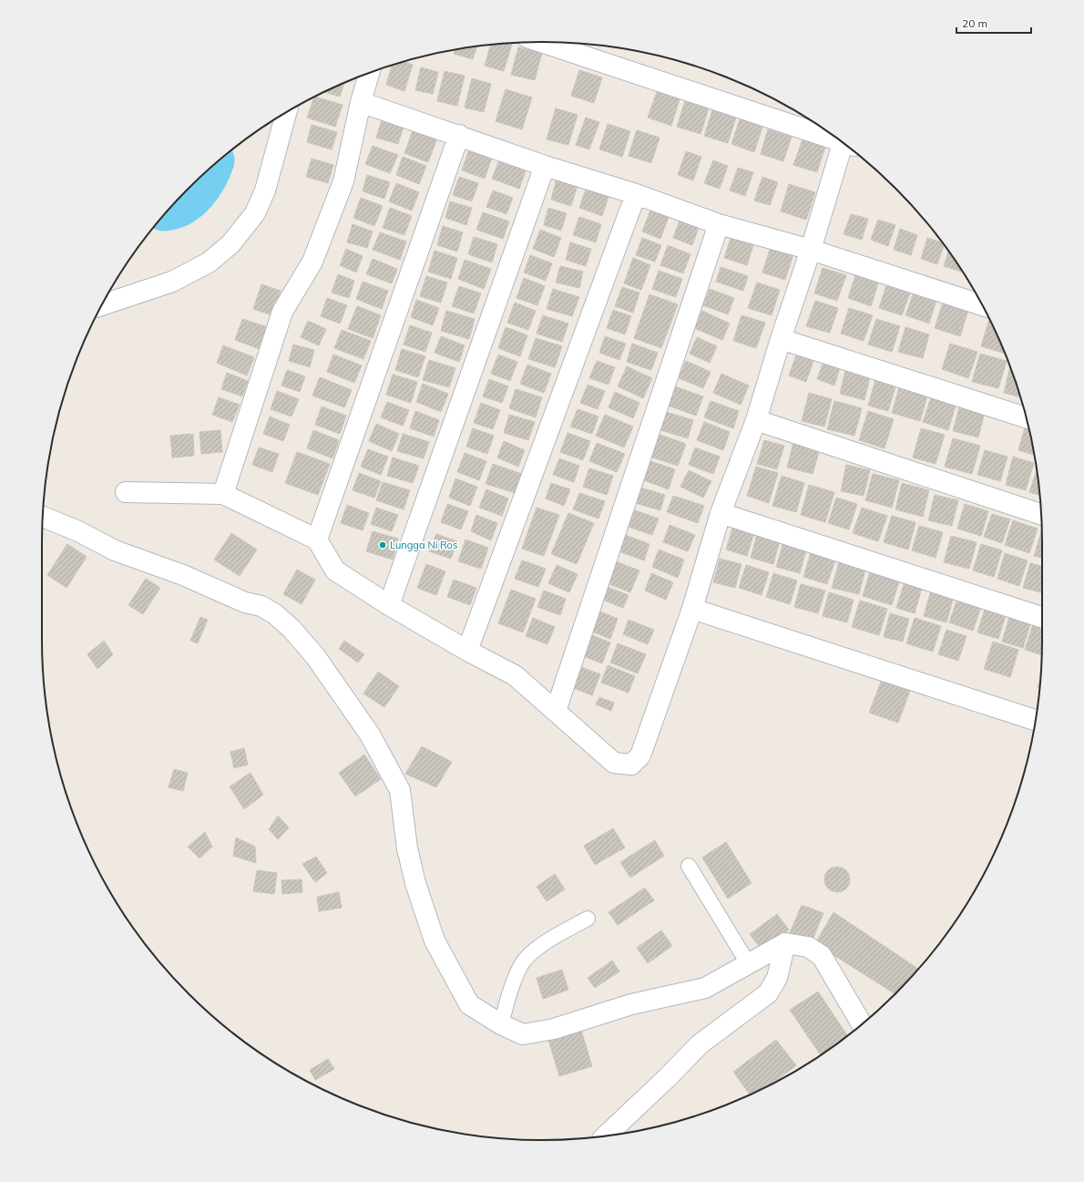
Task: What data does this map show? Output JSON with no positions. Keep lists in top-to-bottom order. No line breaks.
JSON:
{"places":["Lungga Ni Ros"],"scale_bar":"20 m"}
